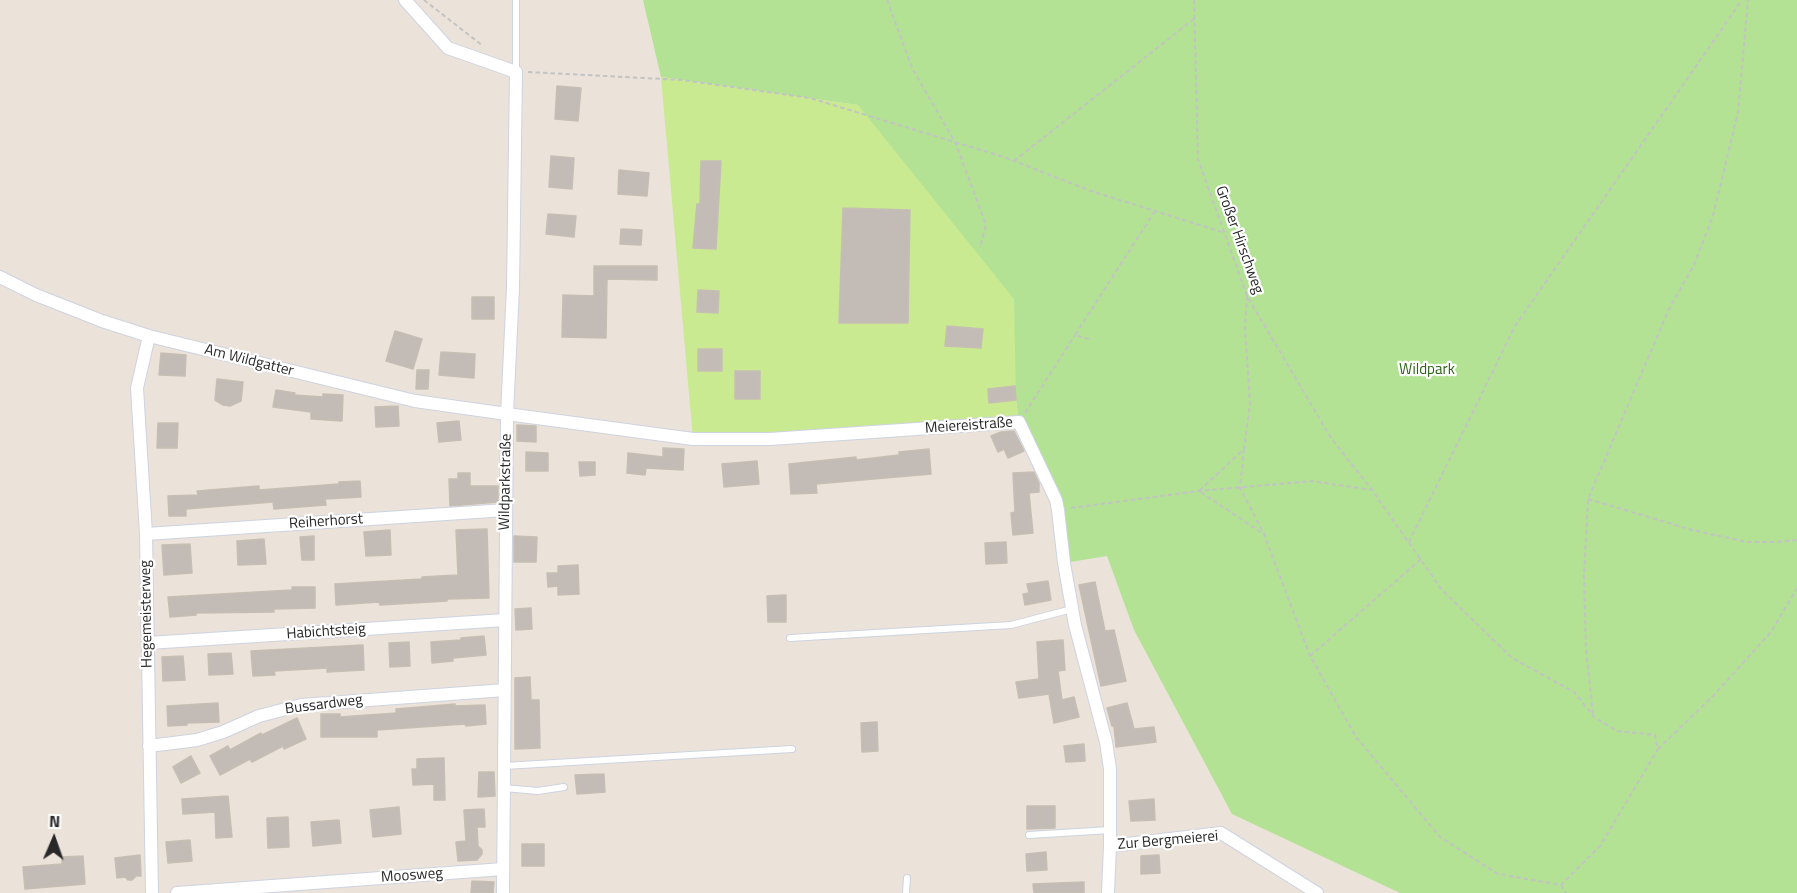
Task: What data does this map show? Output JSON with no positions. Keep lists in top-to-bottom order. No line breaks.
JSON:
{"streets":{"street":["Am Wildgatter","Meiereistraße","Wildparkstraße","Reiherhorst","Hegemeisterweg","Habichtsteig","Bussardweg","Zur Bergmeierei","Moosweg"],"path":["Großer Hirschweg"]},"crossings":[["Am Wildgatter","Meiereistraße"],["Am Wildgatter","Wildparkstraße"],["Am Wildgatter","Hegemeisterweg"],["Meiereistraße","Wildparkstraße"],["Meiereistraße","Zur Bergmeierei"],["Wildparkstraße","Reiherhorst"],["Wildparkstraße","Habichtsteig"],["Wildparkstraße","Bussardweg"],["Wildparkstraße","Moosweg"],["Reiherhorst","Hegemeisterweg"],["Hegemeisterweg","Habichtsteig"],["Hegemeisterweg","Bussardweg"]],"parks":["Wildpark"],"north":"top"}
